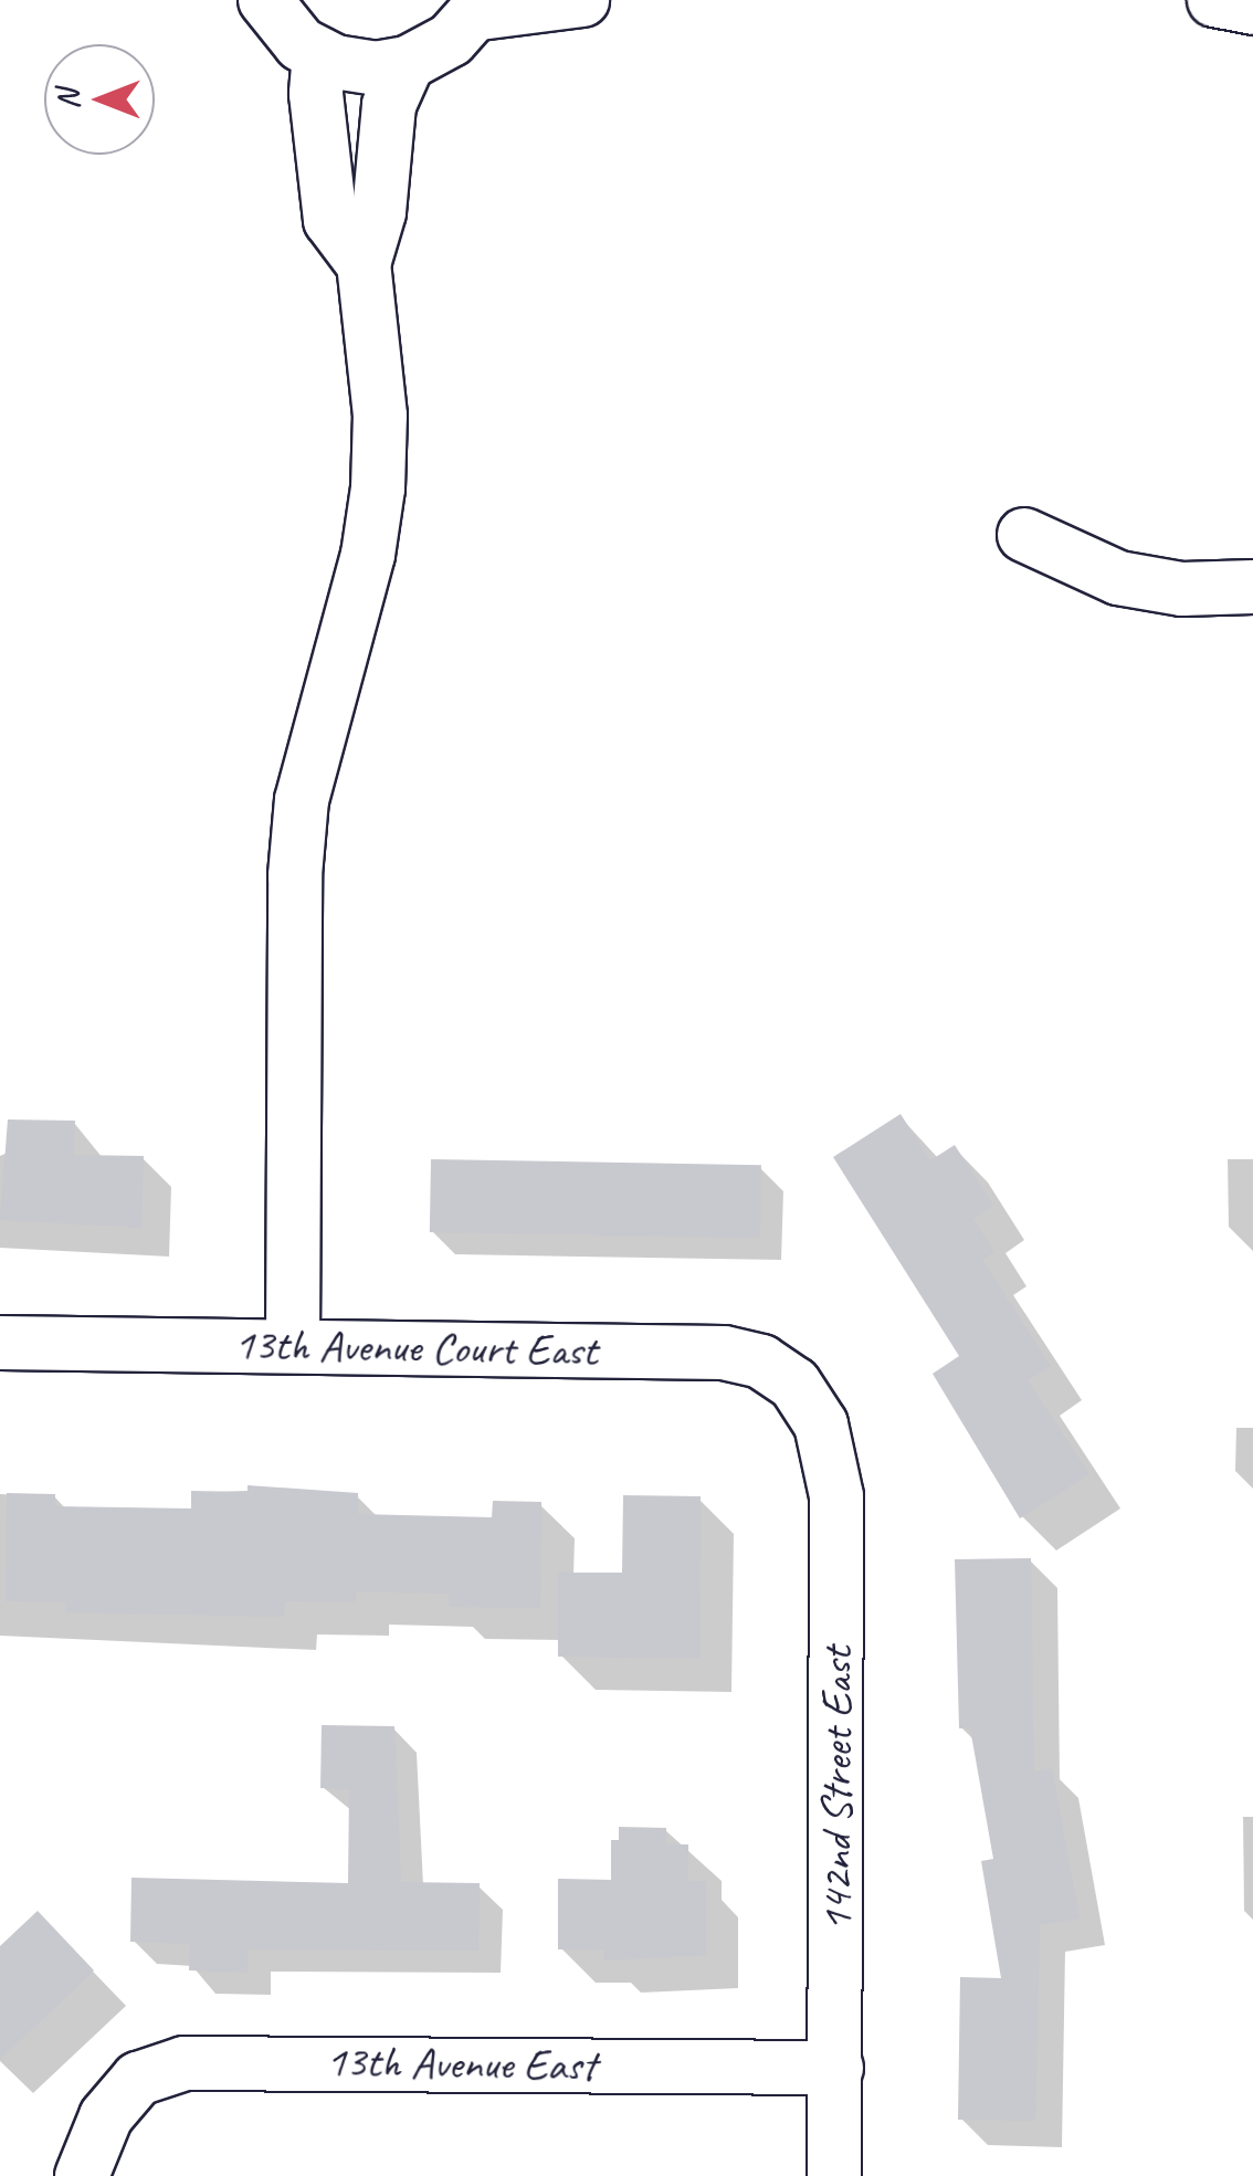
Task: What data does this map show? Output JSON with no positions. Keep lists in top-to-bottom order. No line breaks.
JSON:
{"streets":{"street":["13th Avenue Court East","142nd Street East","13th Avenue East"]},"crossings":[["13th Avenue Court East","142nd Street East"],["142nd Street East","13th Avenue East"]],"north":"left"}
